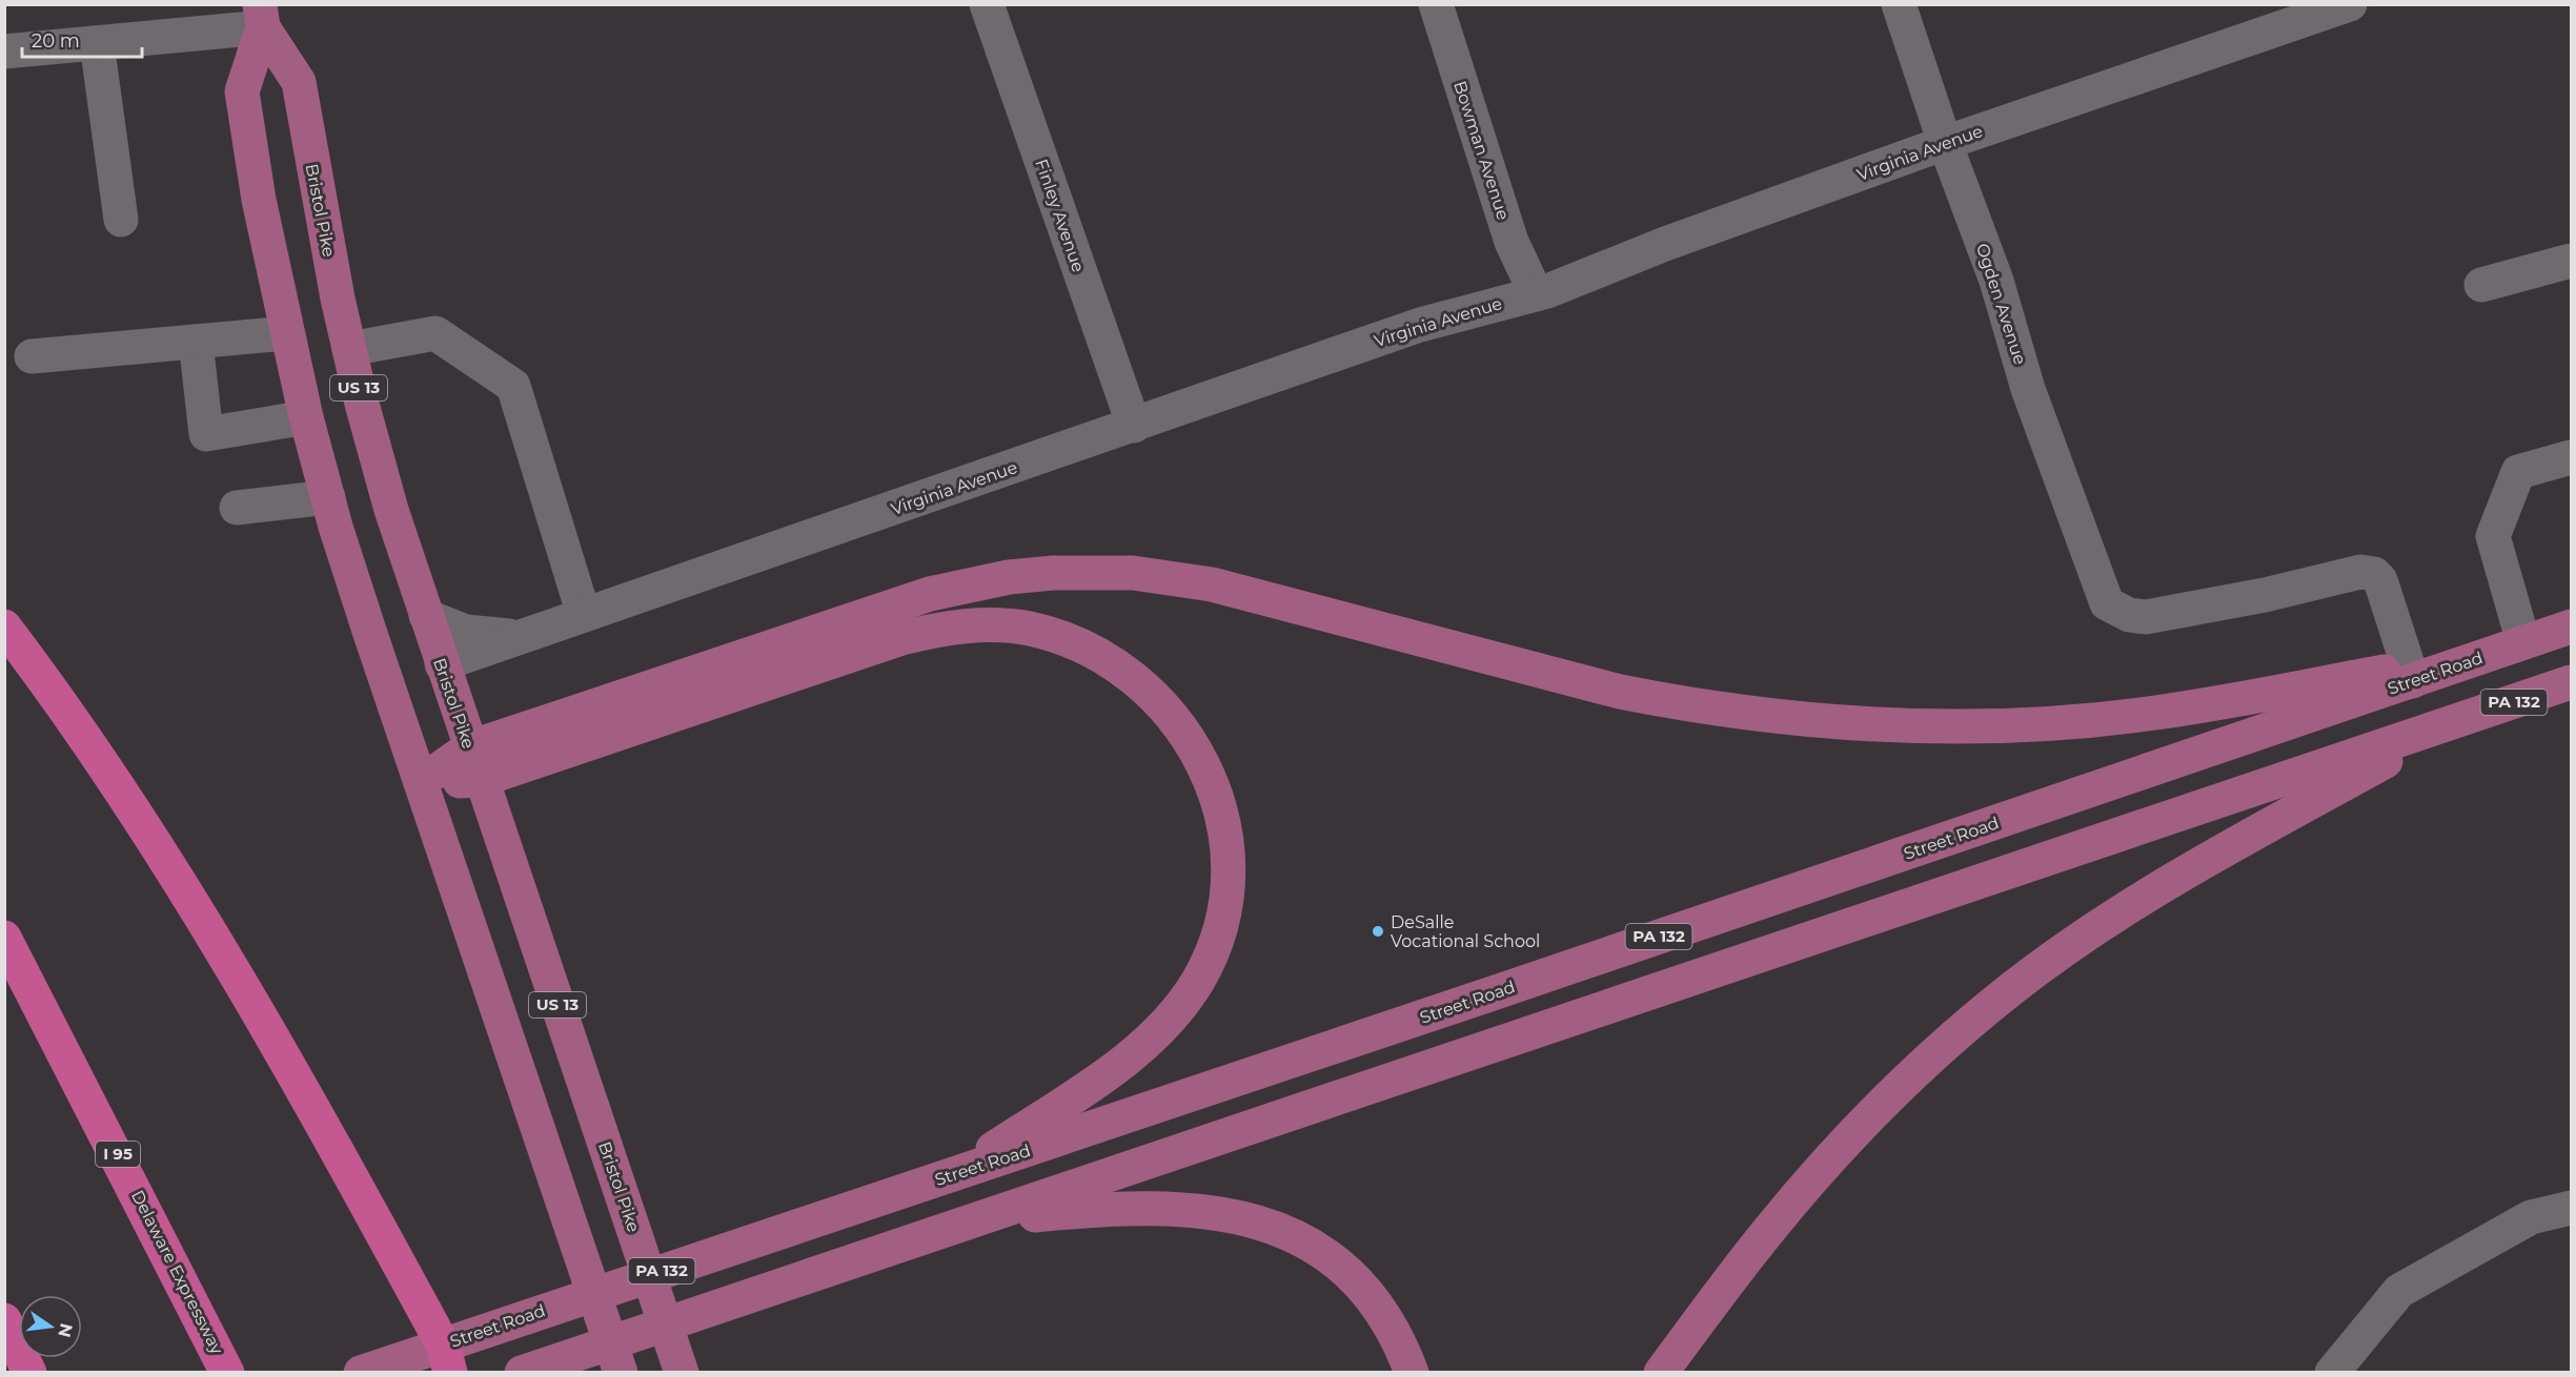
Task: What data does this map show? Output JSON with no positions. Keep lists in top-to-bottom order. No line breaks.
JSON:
{"streets":{"highway":["I 95","Delaware Expressway"],"main road":["Bristol Pike","US 13","Street Road","PA 132"],"street":["Bowman Avenue","Virginia Avenue","Finley Avenue","Ogden Avenue"]},"crossings":[["Bowman Avenue","Virginia Avenue"],["Virginia Avenue","Bristol Pike"],["Virginia Avenue","Finley Avenue"],["Virginia Avenue","Ogden Avenue"],["Ogden Avenue","Street Road"]],"places":["DeSalle Vocational School"],"scale_bar":"20 m","north":"right"}
